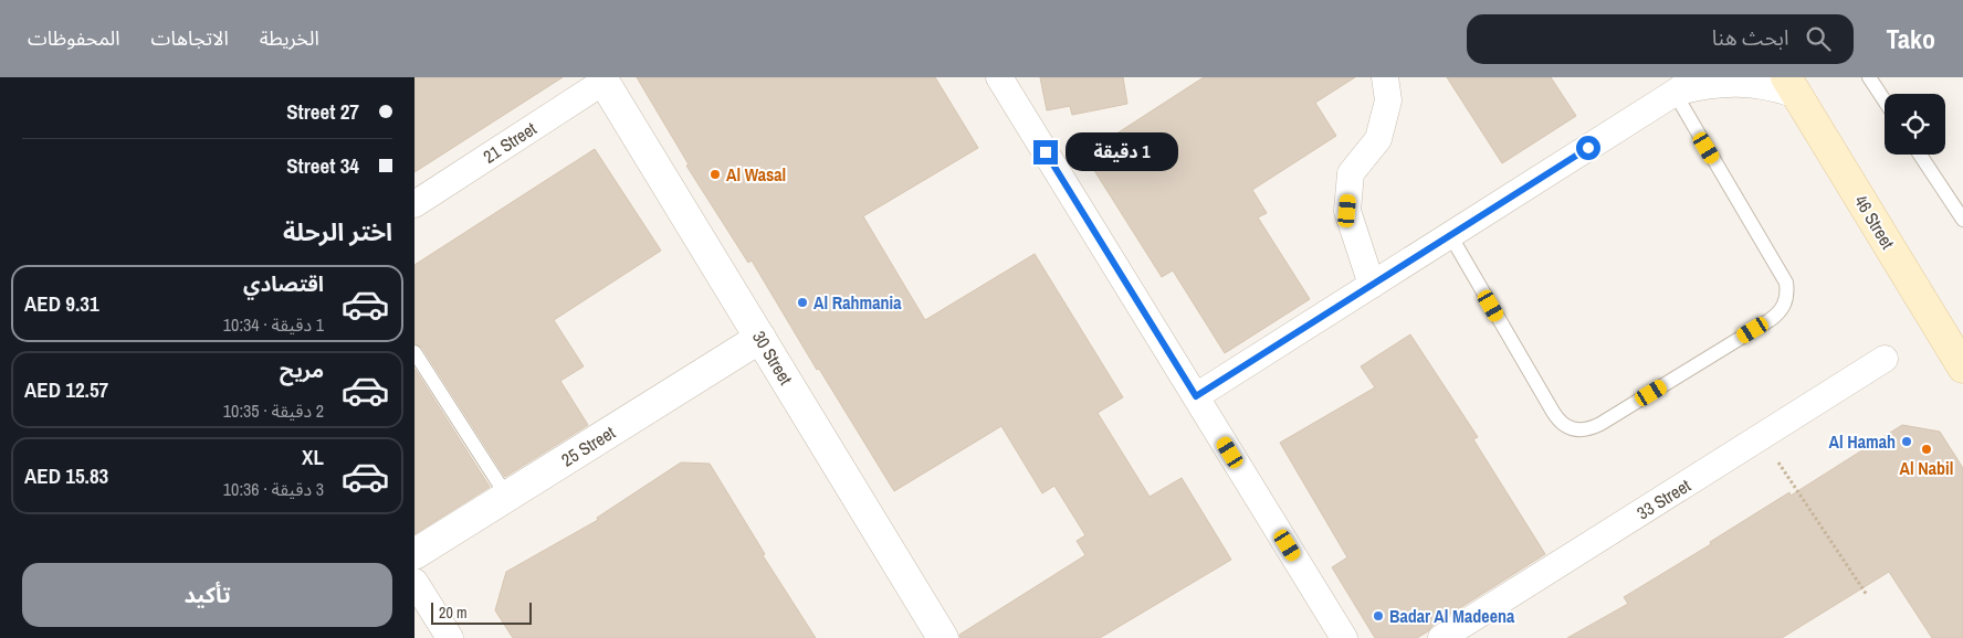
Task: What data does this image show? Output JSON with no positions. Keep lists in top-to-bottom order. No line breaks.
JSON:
{"streets":{"main road":["46 Street"],"street":["21 Street","30 Street","25 Street","33 Street"]},"crossings":[["21 Street","30 Street"],["30 Street","25 Street"]],"places":["Al Wasal","Al Rahmania","Al Hamah","Al Nabil","Badar Al Madeena"],"scale_bar":"20 m","page":{"header":"Tako","search":"ابحث هنا","nav":["الخريطة","الاتجاهات","المحفوظات"],"banner":["27 Street","34 Street"],"bubble":"1 دقيقة","heading":"اختر الرحلة","list":[{"name":"اقتصادي","note":"1 دقيقة · 10:34","value":"AED 9.31"},{"name":"مريح","note":"2 دقيقة · 10:35","value":"AED 12.57"},{"name":"XL","note":"3 دقيقة · 10:36","value":"AED 15.83"}],"buttons":"تأكيد","scale":"20 m"}}
